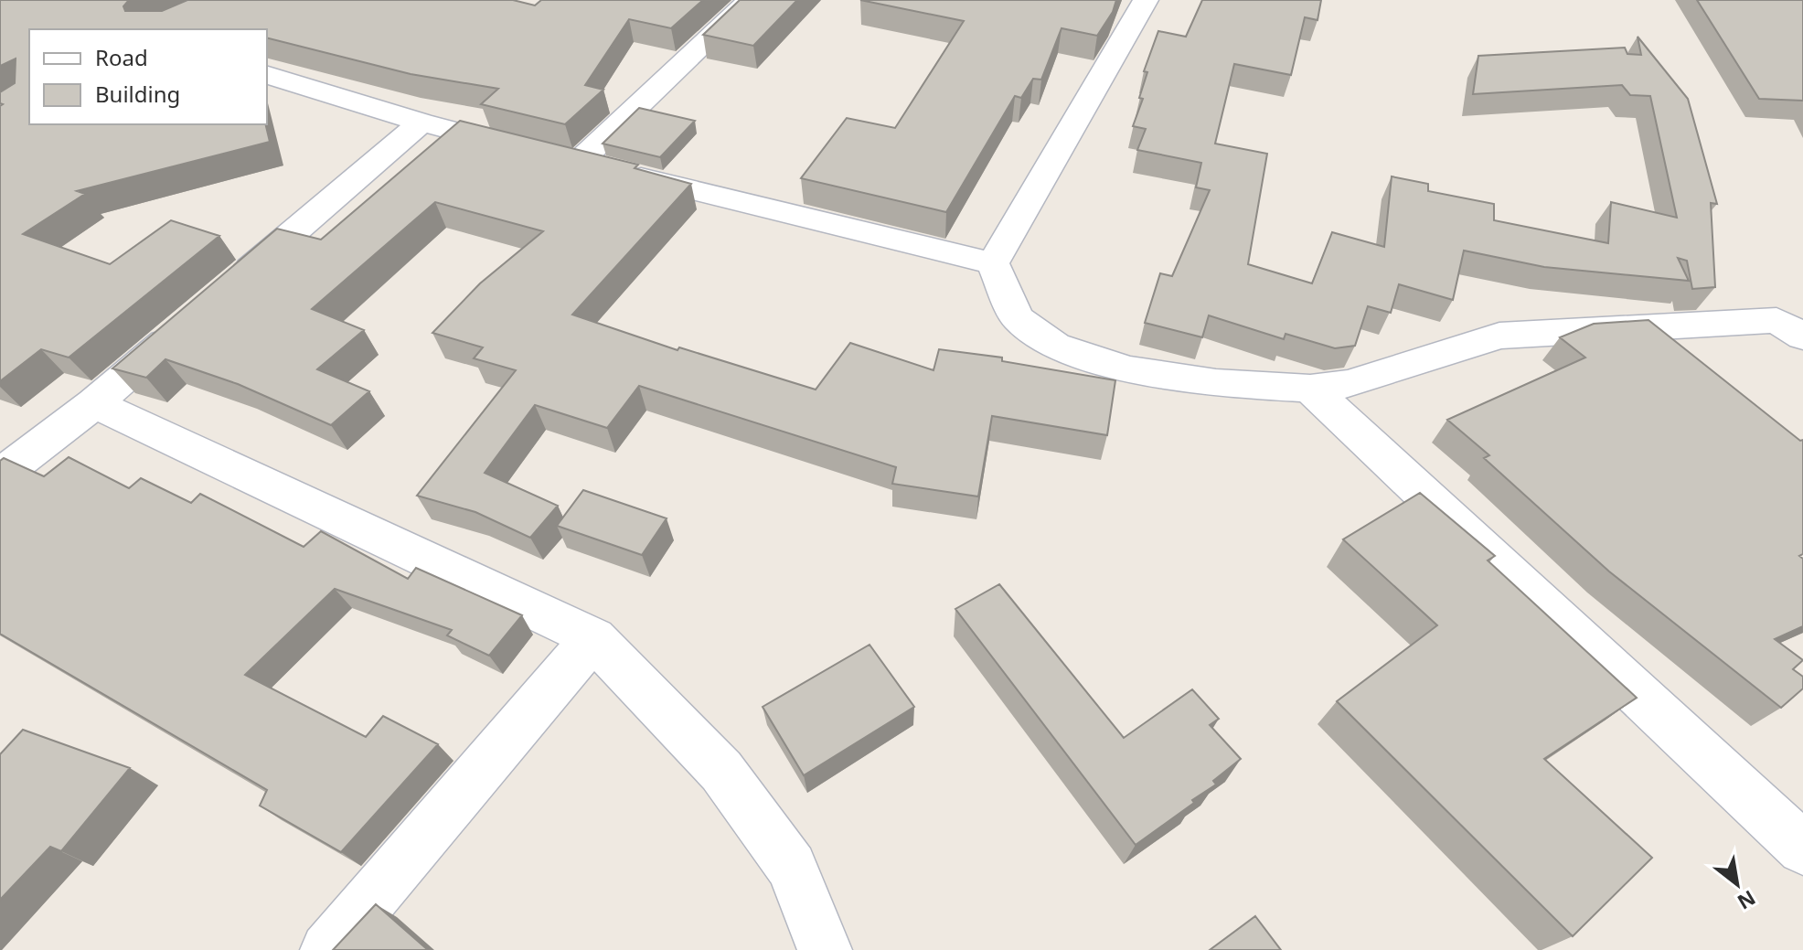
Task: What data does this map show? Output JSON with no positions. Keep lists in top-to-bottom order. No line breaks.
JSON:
{"legend":["Road","Building"],"north":"bottom right"}
